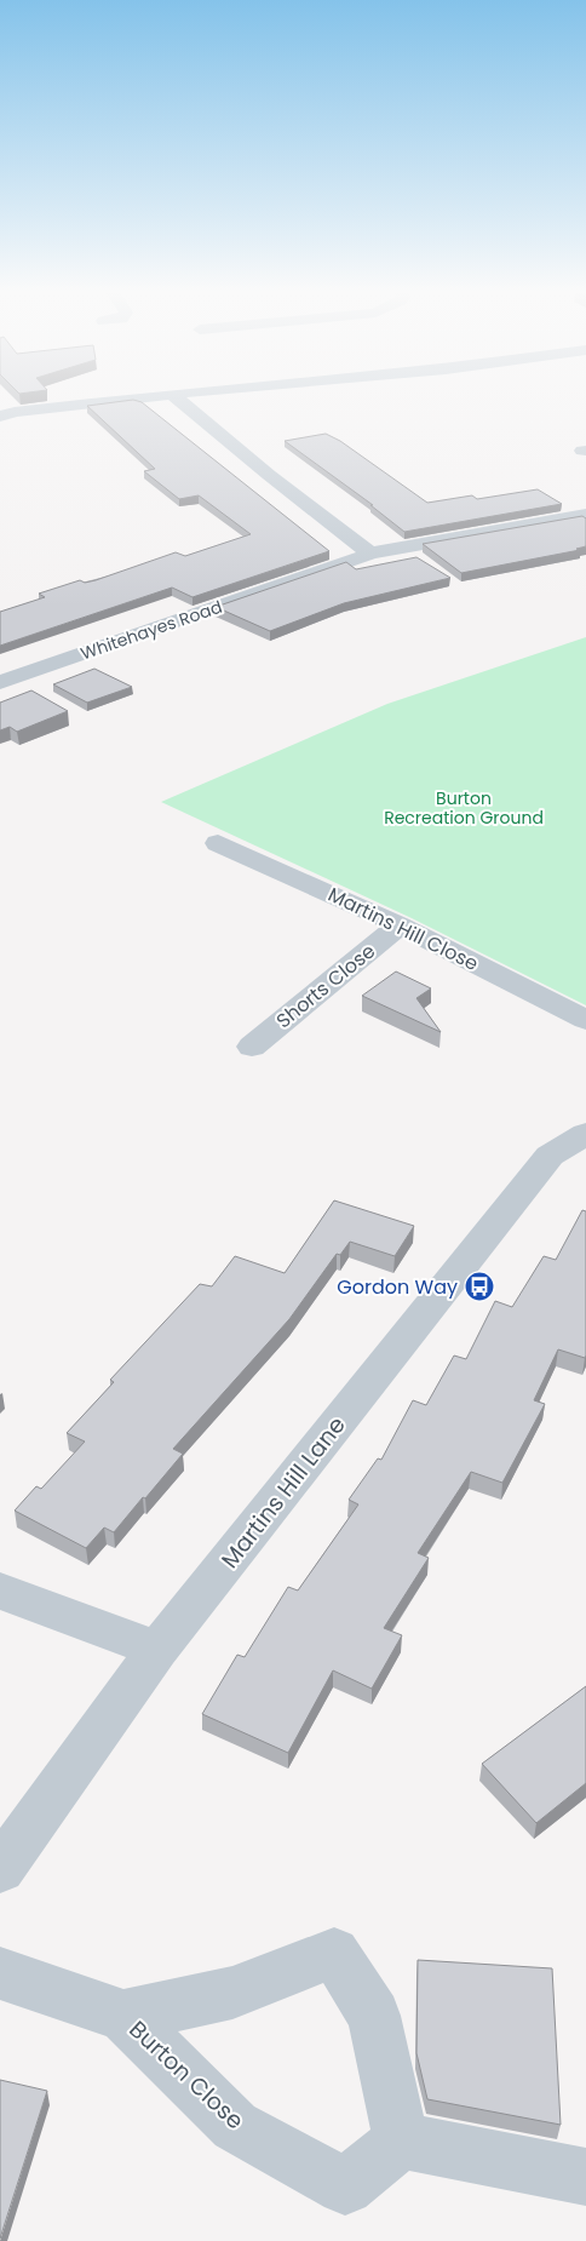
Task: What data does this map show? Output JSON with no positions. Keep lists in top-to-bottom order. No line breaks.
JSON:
{"streets":{"street":["Whitehayes Road","Martins Hill Close","Shorts Close","Martins Hill Lane","Burton Close"]},"crossings":[["Martins Hill Close","Shorts Close"]],"parks":["Burton Recreation Ground"],"places":{"bus stop":["Gordon Way"]}}
